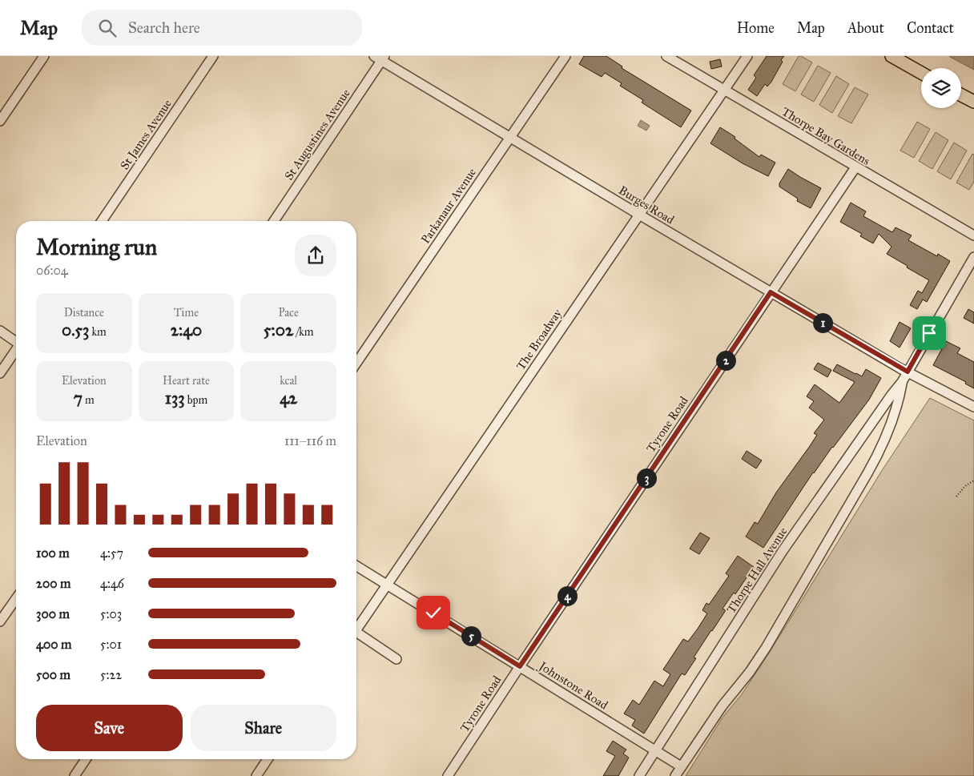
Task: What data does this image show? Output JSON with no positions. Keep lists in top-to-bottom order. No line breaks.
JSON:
{"streets":{"street":["St James Avenue","St Augustines Avenue","Thorpe Bay Gardens","Burges Road","Parkanaur Avenue","The Broadway","Tyrone Road","Thorpe Hall Avenue","Johnstone Road"]},"crossings":[["St Augustines Avenue","Burges Road"],["Thorpe Bay Gardens","The Broadway"],["Thorpe Bay Gardens","Tyrone Road"],["Burges Road","Parkanaur Avenue"],["Burges Road","The Broadway"],["Burges Road","Tyrone Road"],["Burges Road","Thorpe Hall Avenue"],["The Broadway","Johnstone Road"],["Tyrone Road","Johnstone Road"],["Thorpe Hall Avenue","Johnstone Road"]],"page":{"header":"Map","search":"Search here","nav":["Home","Map","About","Contact"],"heading":["Morning run","06:04"],"stats":[["Distance","0.53 km"],["Time","2:40"],["Pace","5:02 /km"],["Elevation","7 m"],["Heart rate","133 bpm"],["kcal","42"]],"pins":["1","2","3","4","5"],"chart":["Elevation","111–116 m"],"list":[{"name":"100 m","note":"4:57"},{"name":"200 m","note":"4:46"},{"name":"300 m","note":"5:03"},{"name":"400 m","note":"5:01"},{"name":"500 m","note":"5:22"}],"buttons":["Save","Share"]}}
